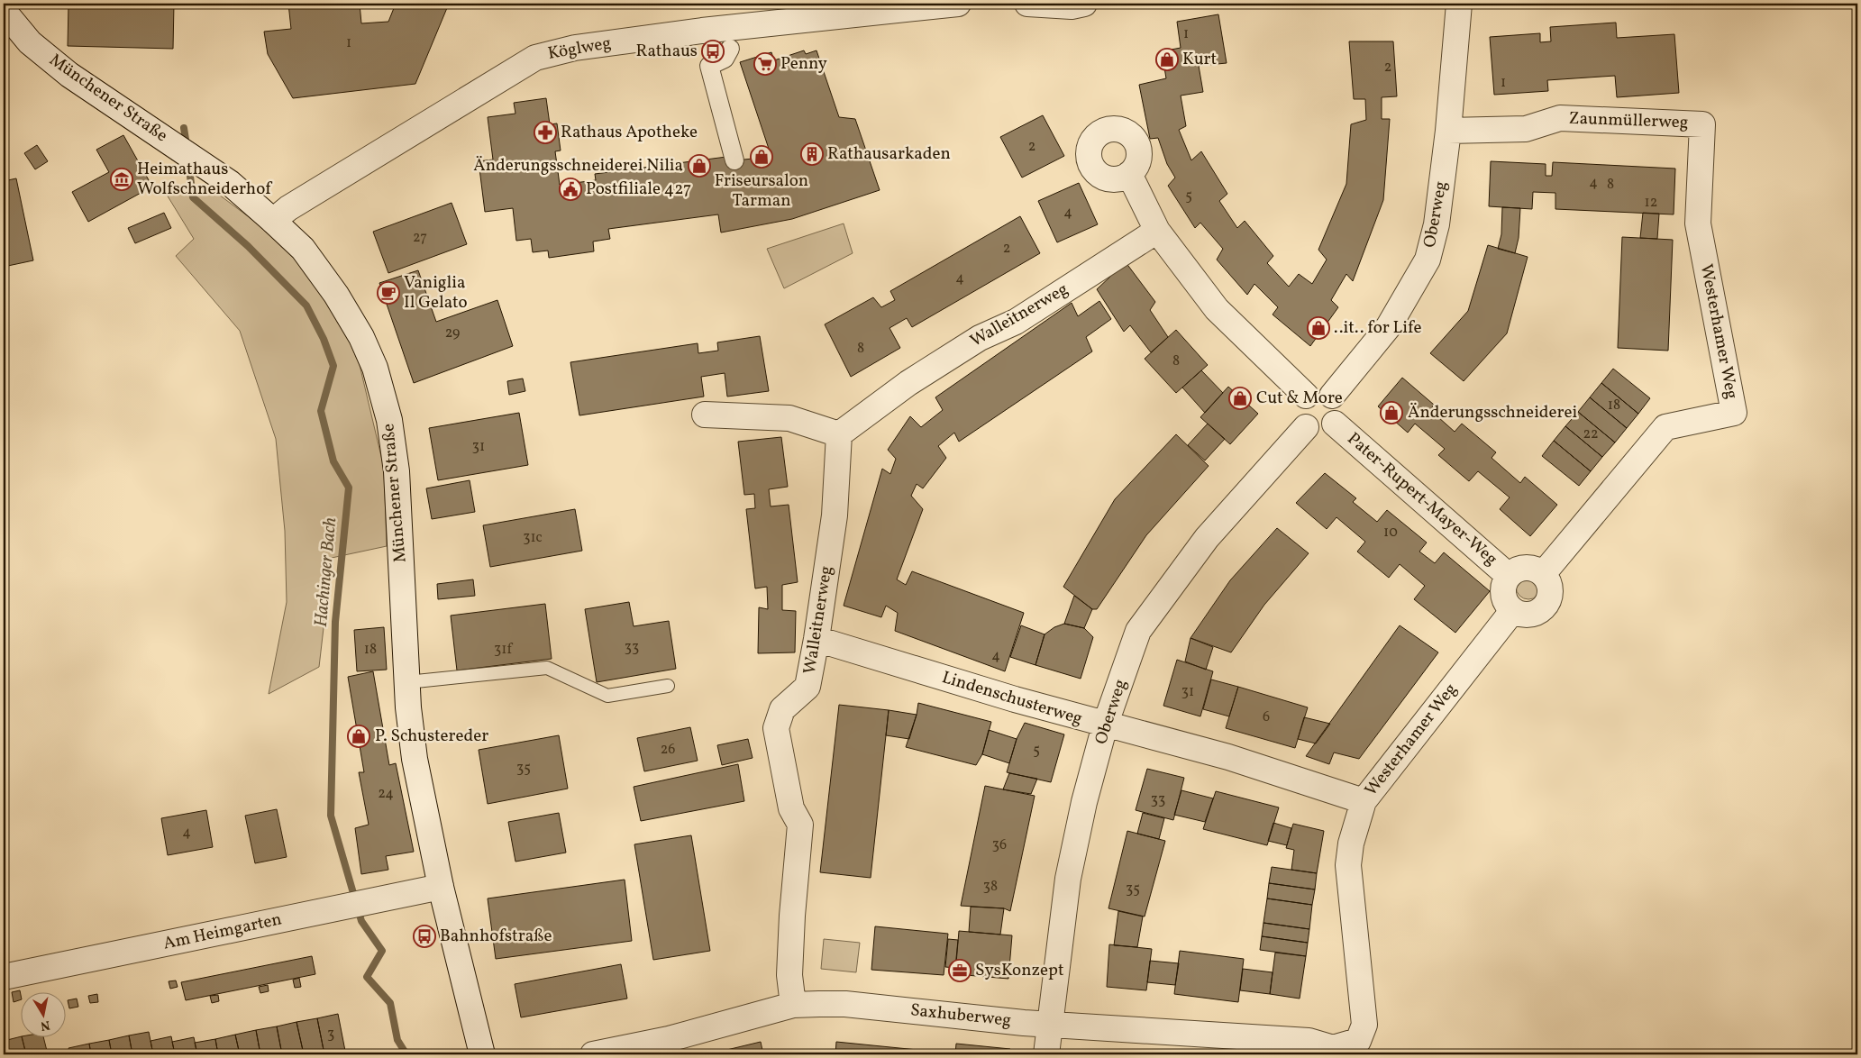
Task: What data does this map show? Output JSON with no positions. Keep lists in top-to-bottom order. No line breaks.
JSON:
{"streets":{"street":["Köglweg","Münchener Straße","Zaunmüllerweg","Oberweg","Walleitnerweg","Westerhamer Weg","Pater-Rupert-Mayer-Weg","Lindenschusterweg","Am Heimgarten","Saxhuberweg"]},"crossings":[["Köglweg","Münchener Straße"],["Münchener Straße","Am Heimgarten"],["Zaunmüllerweg","Oberweg"],["Zaunmüllerweg","Westerhamer Weg"],["Oberweg","Pater-Rupert-Mayer-Weg"],["Oberweg","Lindenschusterweg"],["Oberweg","Saxhuberweg"],["Walleitnerweg","Lindenschusterweg"],["Walleitnerweg","Saxhuberweg"],["Westerhamer Weg","Pater-Rupert-Mayer-Weg"],["Westerhamer Weg","Lindenschusterweg"],["Westerhamer Weg","Saxhuberweg"]],"water":["Hachinger Bach"],"places":{"bus stop":["Rathaus","Bahnhofstraße"],"shop":["Kurt","Friseursalon Tarman","Änderungsschneiderei Nilia","..it.. for Life","Cut & More","Änderungsschneiderei","P. Schustereder"],"supermarket":["Penny"],"pharmacy":["Rathaus Apotheke"],"building":["Rathausarkaden"],"museum":["Heimathaus Wolfschneiderhof"],"public building":["Postfiliale 427"],"cafe":["Vaniglia Il Gelato"],"office":["SysKonzept"]},"house_numbers":["1","1","2","1","2","4","8","5","12","4","27","2","4","29","8","8","18","22","31","10","31c","33","18","31f","4","31","6","26","5","35","24","33","4","36","38","35","3"],"north":"bottom"}
